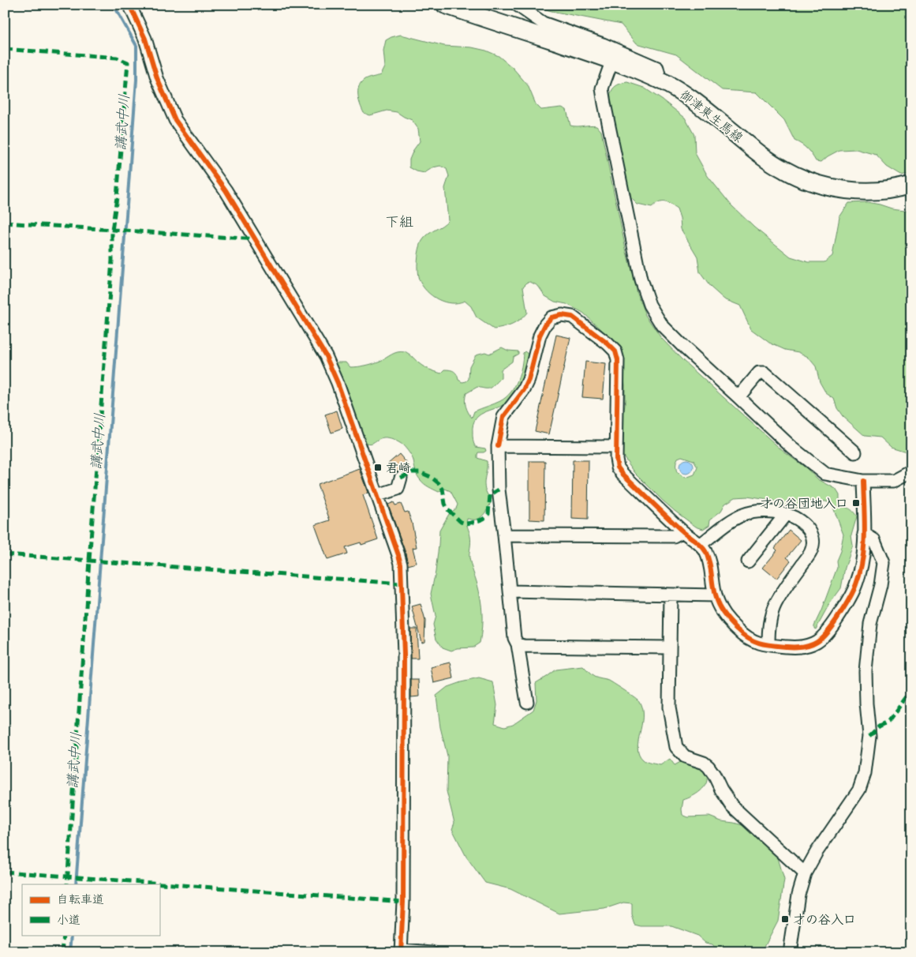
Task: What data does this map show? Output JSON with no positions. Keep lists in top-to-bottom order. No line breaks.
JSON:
{"streets":{"main road":["御津東生馬線"]},"districts":["下組"],"water":["講武中川"],"places":{"transit":["君崎","才の谷団地入口","才の谷入口"]},"legend":["自転車道","小道"]}
